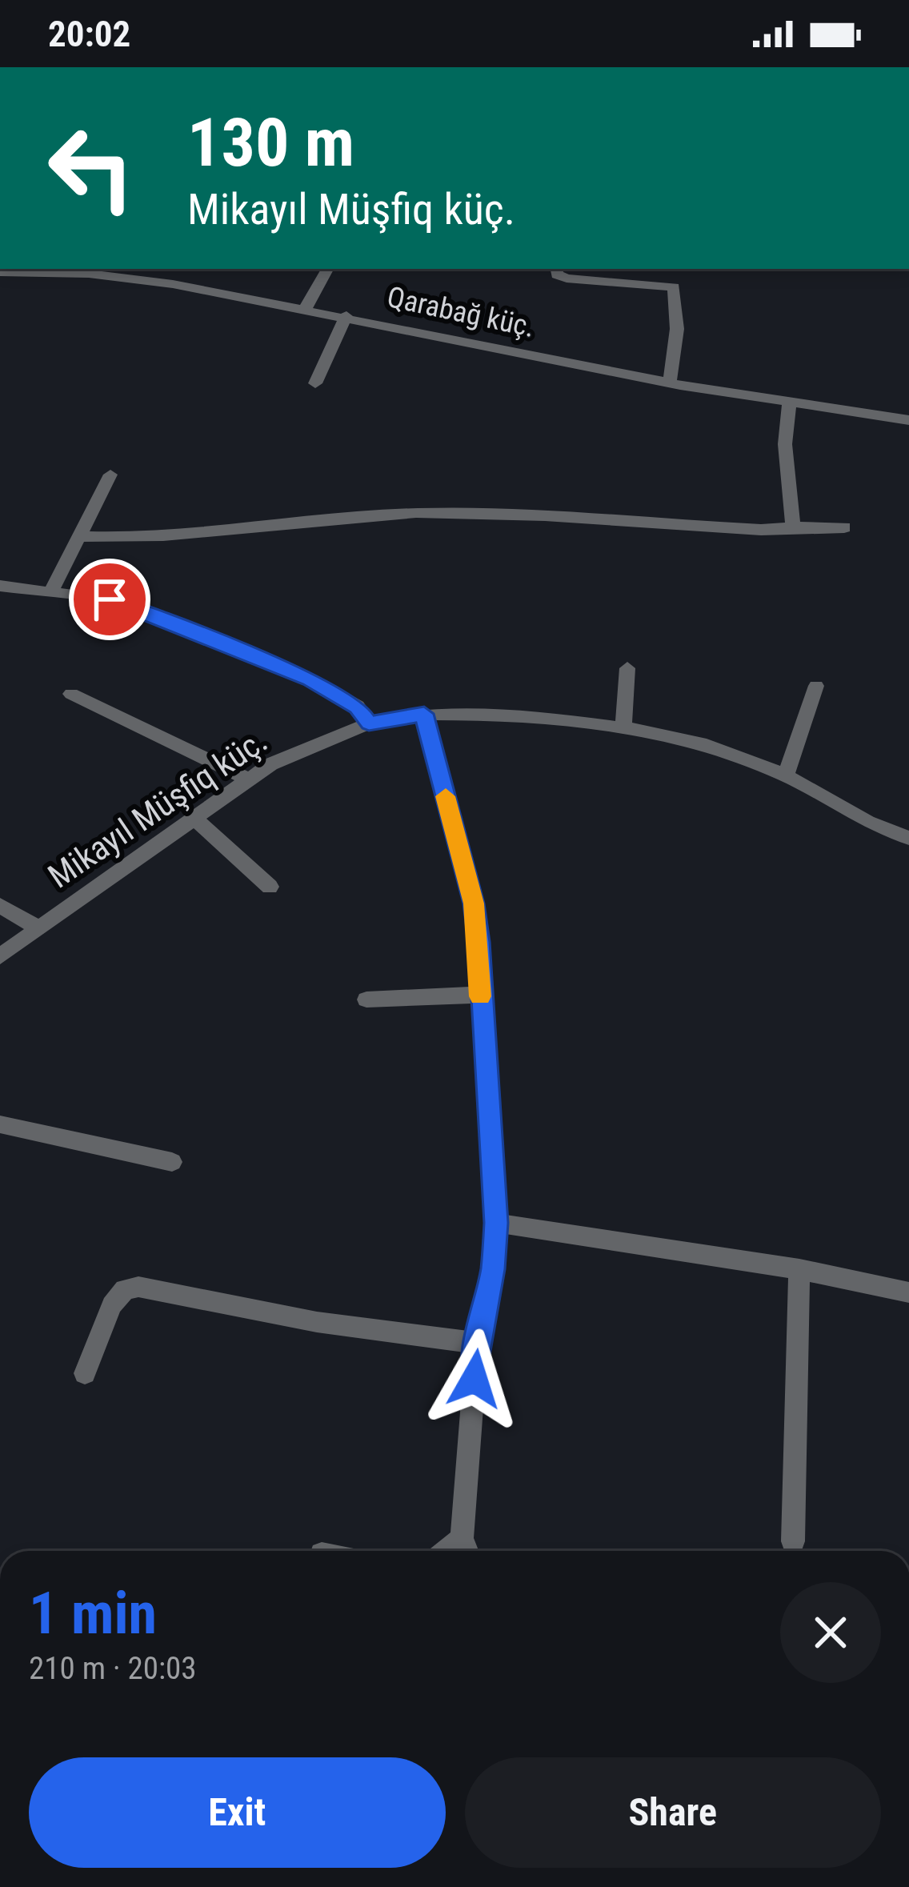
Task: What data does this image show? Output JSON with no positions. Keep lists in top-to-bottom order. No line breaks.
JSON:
{"streets":{"street":["Qarabağ küç.","Mikayıl Müşfiq küç."]},"page":{"status":"20:02","turn":["130 m","Mikayıl Müşfiq küç."],"heading":["1 min","210 m · 20:03"],"buttons":["Exit","Share"]}}
